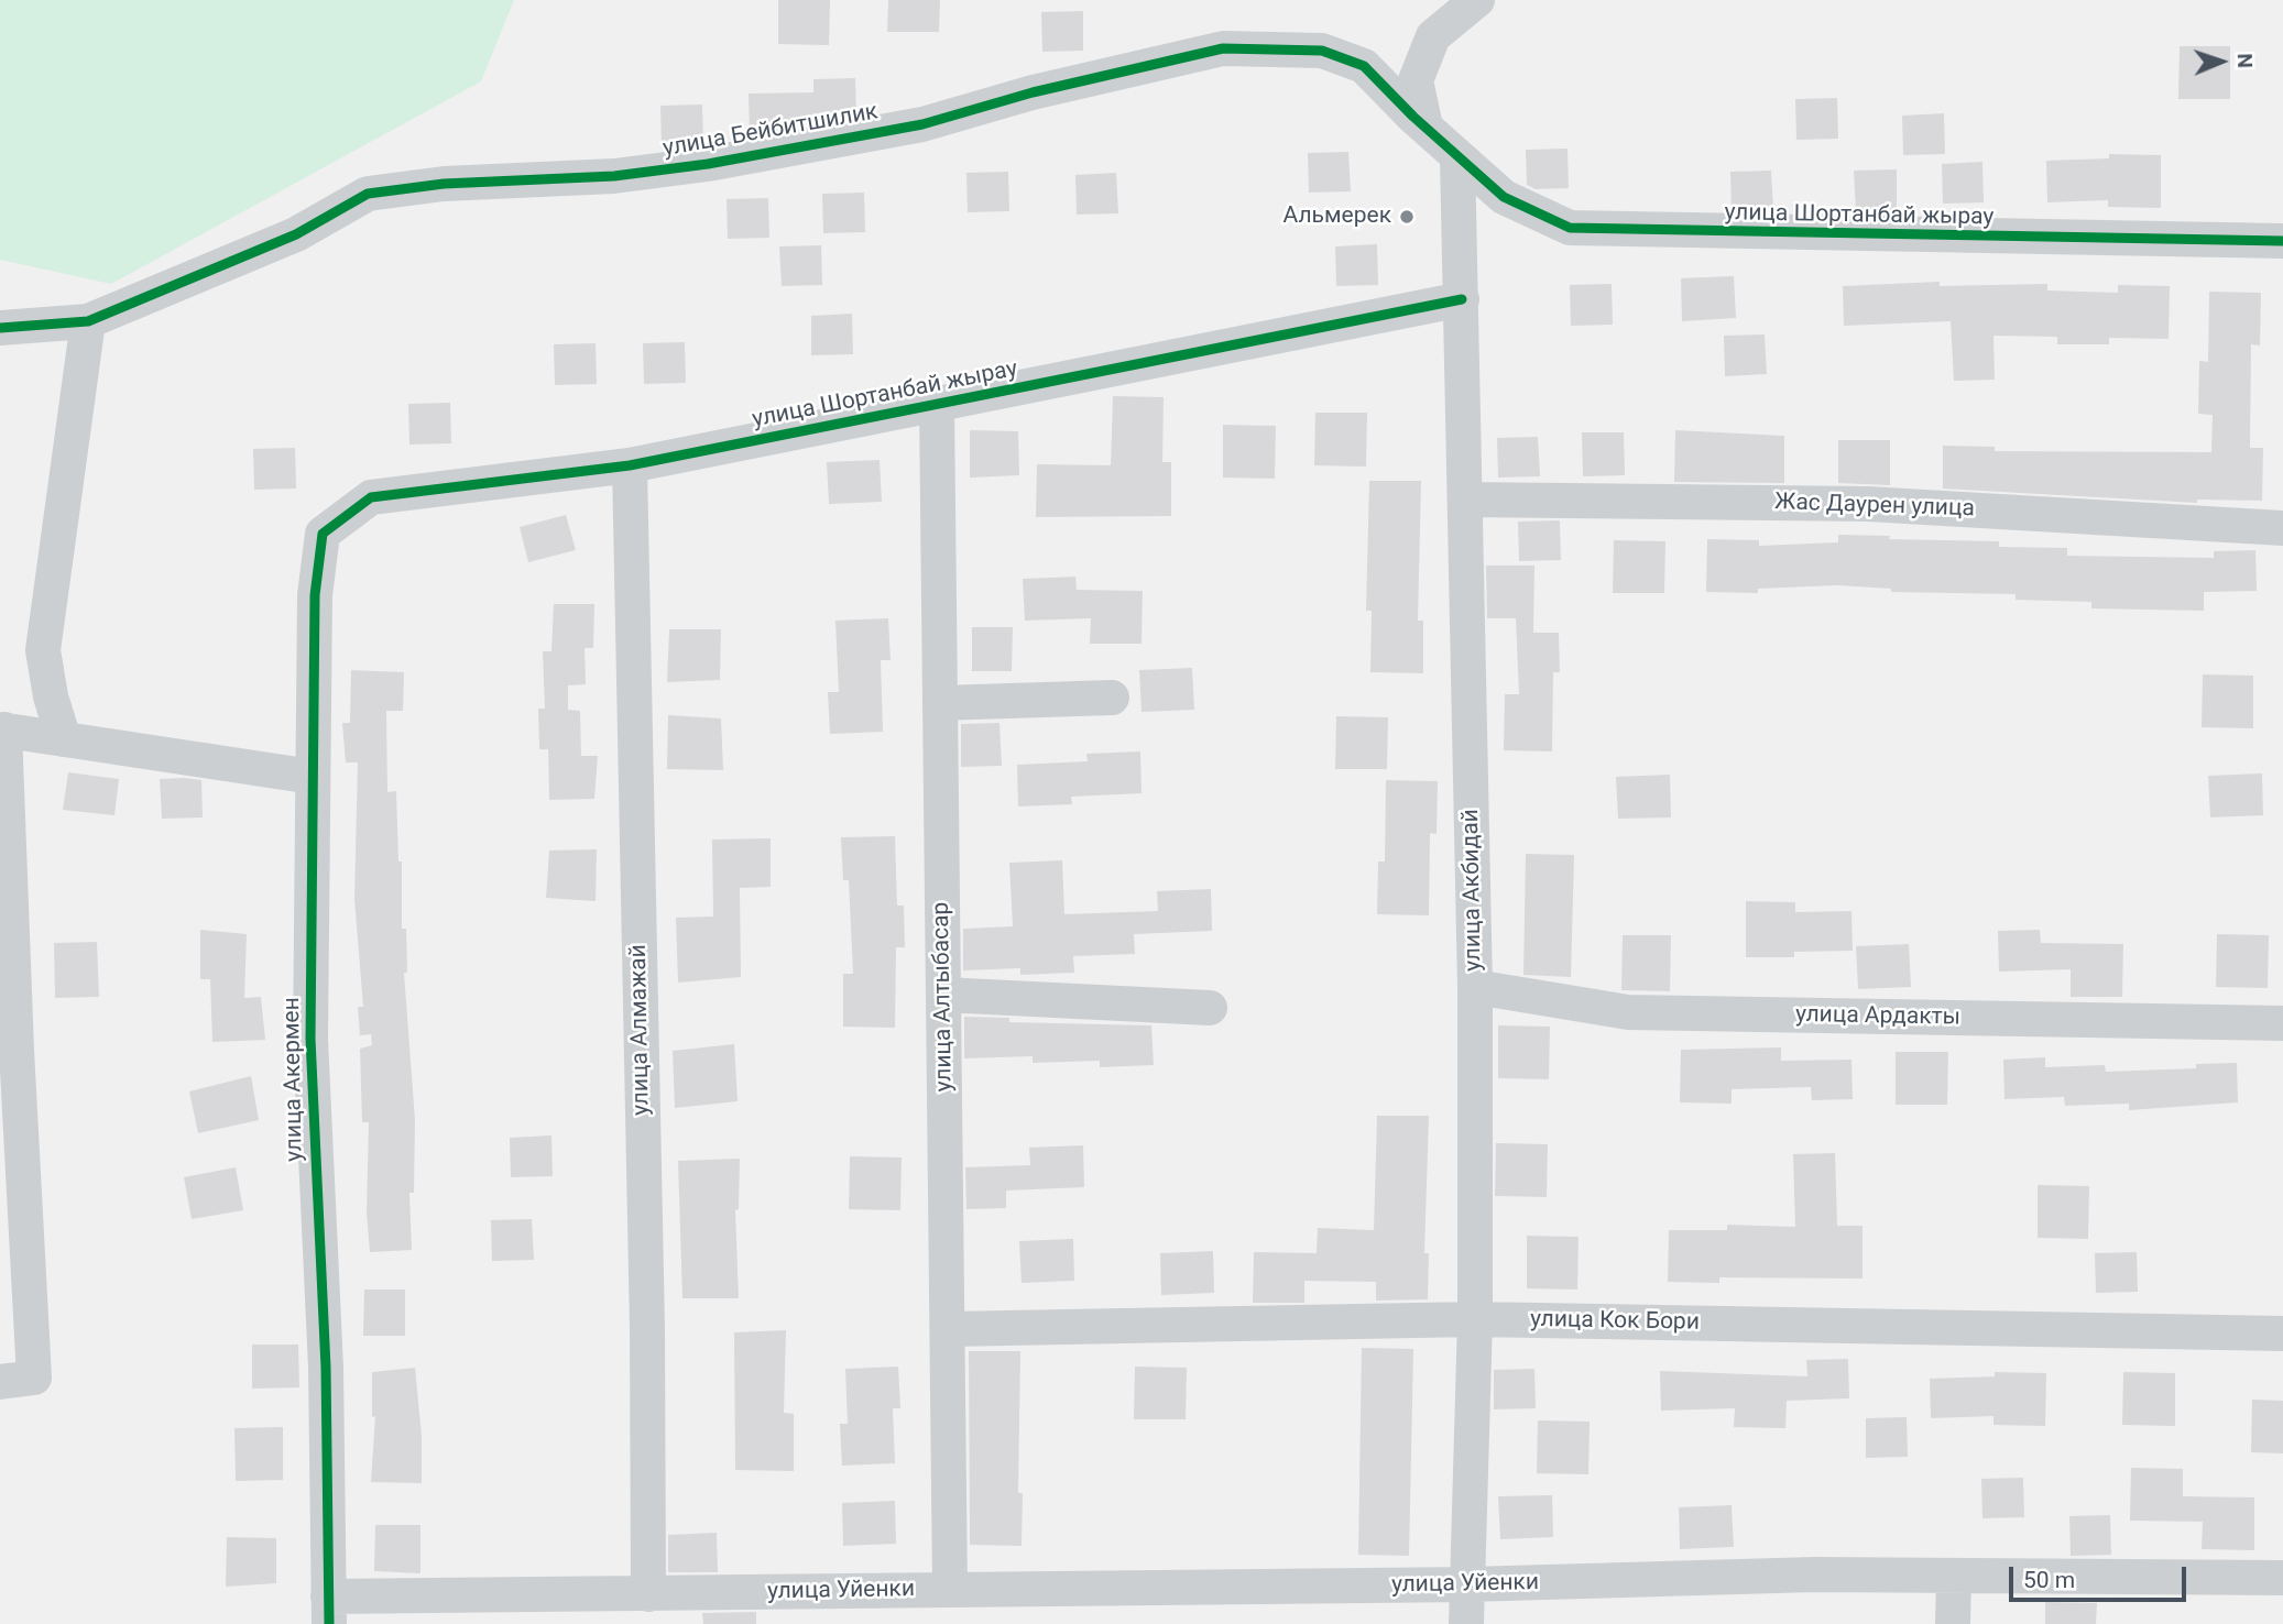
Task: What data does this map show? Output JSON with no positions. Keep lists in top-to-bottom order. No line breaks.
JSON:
{"streets":{"street":["улица Бейбитшилик","улица Шортанбай жырау","Жас Даурен улица","улица Акбидай","улица Алтыбасар","улица Ардакты","улица Алмажай","улица Акермен","улица Кок Бори","улица Уйенки"]},"crossings":[["улица Бейбитшилик","улица Шортанбай жырау"],["улица Бейбитшилик","улица Акбидай"],["улица Шортанбай жырау","улица Акбидай"],["улица Шортанбай жырау","улица Алтыбасар"],["улица Шортанбай жырау","улица Алмажай"],["улица Шортанбай жырау","улица Акермен"],["Жас Даурен улица","улица Акбидай"],["улица Акбидай","улица Ардакты"],["улица Акбидай","улица Кок Бори"],["улица Акбидай","улица Уйенки"],["улица Алтыбасар","улица Кок Бори"],["улица Алтыбасар","улица Уйенки"],["улица Алмажай","улица Уйенки"],["улица Акермен","улица Уйенки"]],"places":["Альмерек"],"scale_bar":"50 m","north":"right"}
